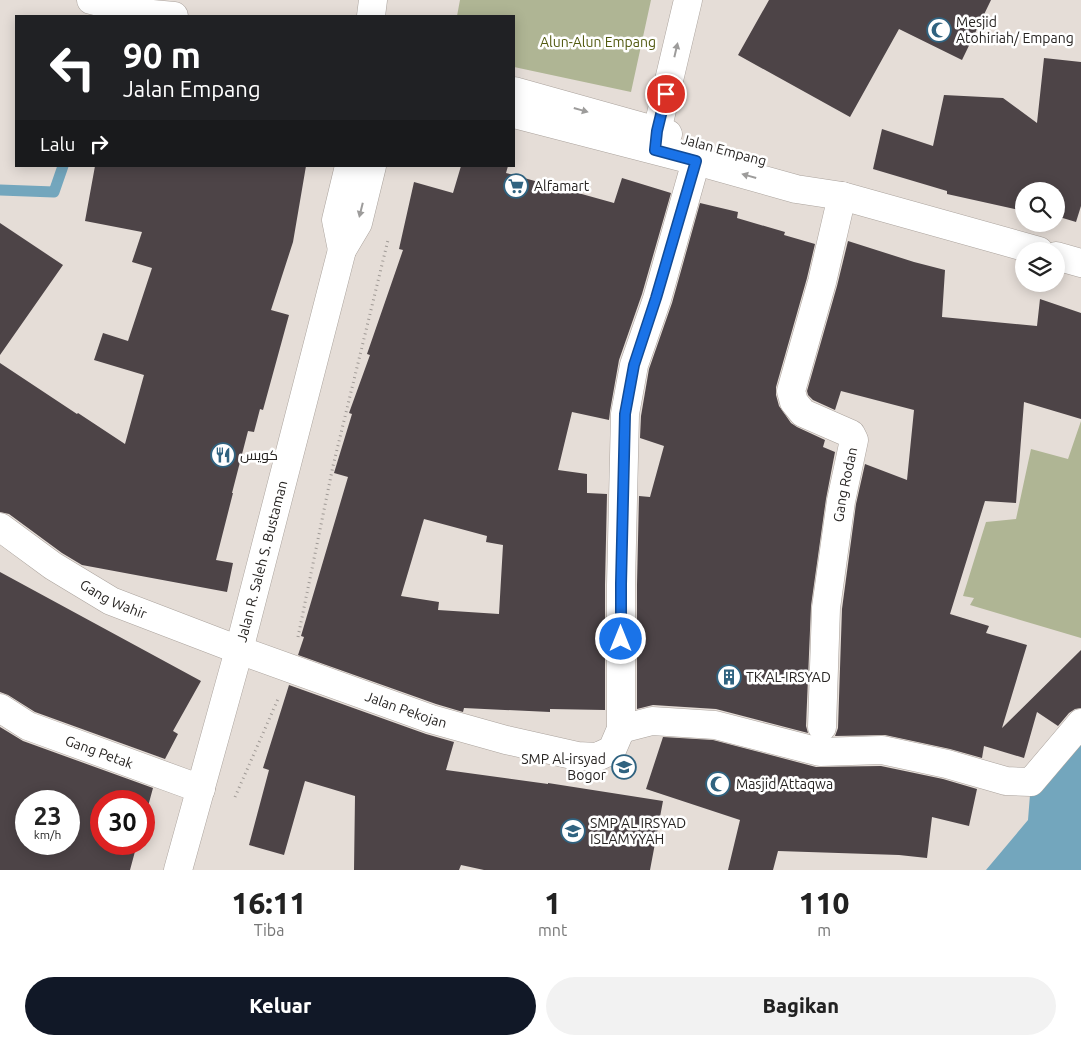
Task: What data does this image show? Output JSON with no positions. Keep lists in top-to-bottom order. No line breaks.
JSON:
{"streets":{"street":["Jalan Empang","Gang Rodan","Jalan R. Saleh S. Bustaman","Gang Wahir","Jalan Pekojan","Gang Petak"]},"crossings":[["Jalan Empang","Gang Rodan"],["Jalan R. Saleh S. Bustaman","Gang Wahir"],["Jalan R. Saleh S. Bustaman","Jalan Pekojan"],["Jalan R. Saleh S. Bustaman","Gang Petak"],["Gang Wahir","Jalan Pekojan"]],"parks":["Alun-Alun Empang"],"places":{"mosque":["Mesjid Atohiriah/ Empang","Masjid Attaqwa"],"supermarket":["Alfamart"],"restaurant":["كويس"],"building":["TK AL-IRSYAD"],"school or university":["SMP Al-irsyad Bogor","SMP AL IRSYAD ISLAMYYAH"]},"page":{"turn":["90 m","Jalan Empang"],"then":"Lalu","speed":"23 km/h","limit":"30","eta":["16:11","Tiba","1","mnt","110","m"],"buttons":["Keluar","Bagikan"]}}
